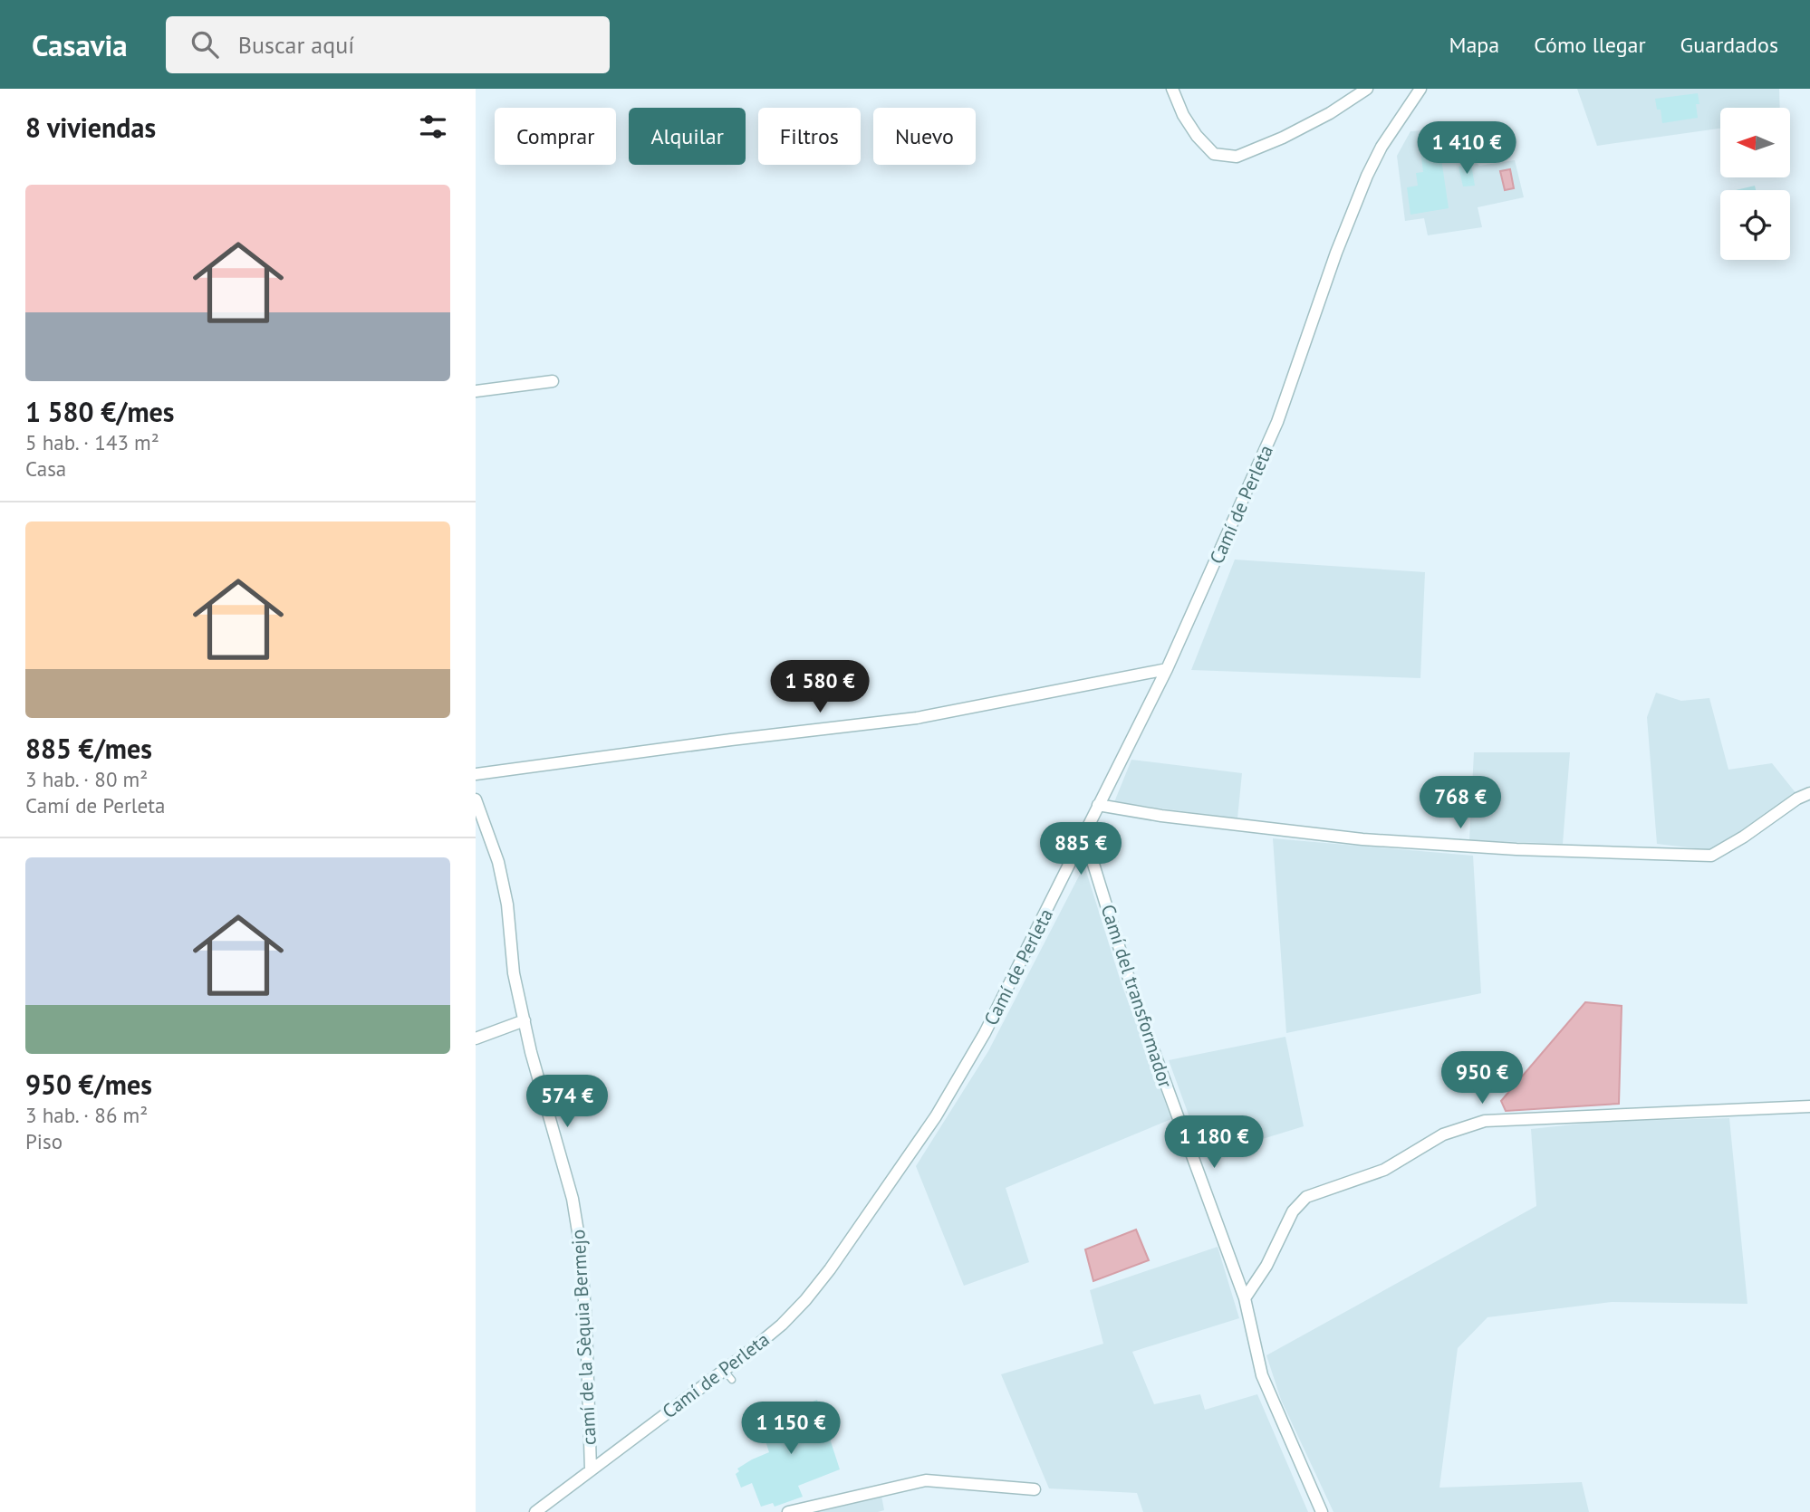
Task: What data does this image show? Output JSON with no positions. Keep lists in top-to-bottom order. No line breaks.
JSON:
{"streets":{"street":["Camí de Perleta","Camí del transformador","camí de la Sèquia Bermejo"]},"crossings":[["Camí de Perleta","Camí del transformador"],["Camí de Perleta","camí de la Sèquia Bermejo"]],"north":"left","page":{"header":"Casavia","search":"Buscar aquí","nav":["Mapa","Cómo llegar","Guardados"],"heading":"8 viviendas","chip":["Comprar","Alquilar","Filtros","Nuevo"],"price":["1 410 €","1 580 €","768 €","885 €","950 €","574 €","1 180 €","1 150 €"],"list":[{"name":"1 580 €/mes","note":"5 hab. · 143 m² · Casa"},{"name":"885 €/mes","note":"3 hab. · 80 m² · Camí de Perleta"},{"name":"950 €/mes","note":"3 hab. · 86 m² · Piso"}]}}
